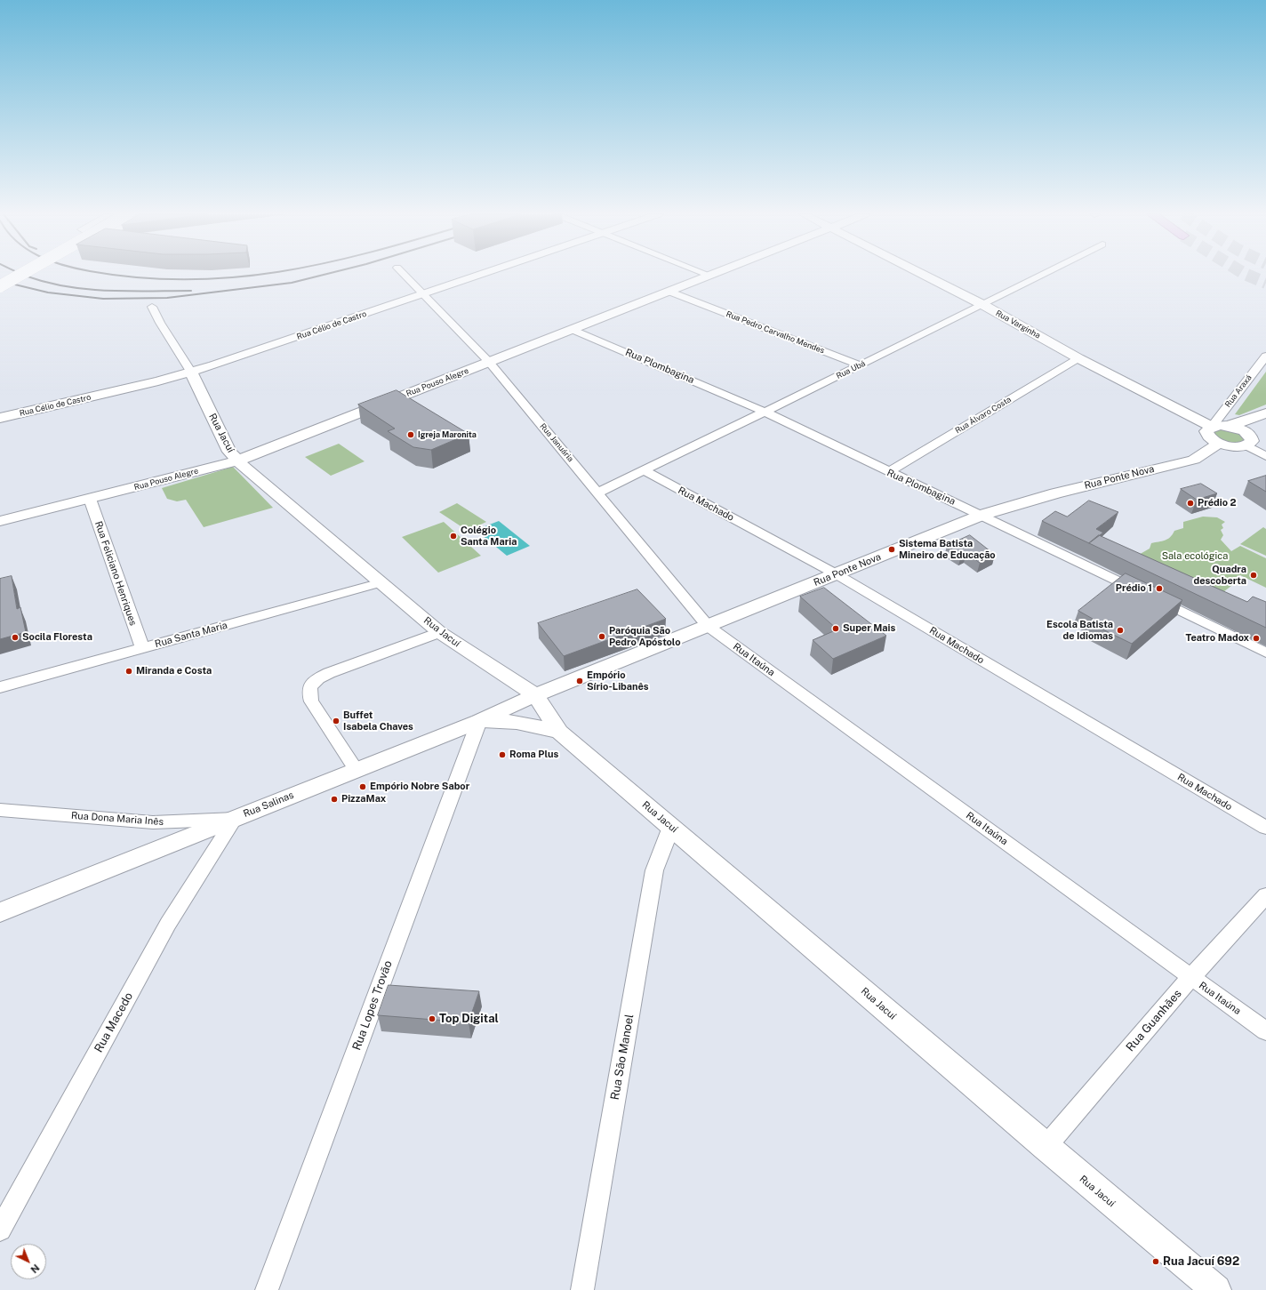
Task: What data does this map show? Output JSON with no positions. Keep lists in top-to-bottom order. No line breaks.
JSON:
{"streets":{"street":["Rua Varginha","Rua Célio de Castro","Rua Pedro Carvalho Mendes","Rua Plombagina","Rua Ubá","Rua Pouso Alegre","Rua Araxá","Rua Álvaro Costa","Rua Jacuí","Rua Januária","Rua Ponte Nova","Rua Machado","Rua Feliciano Henriques","Rua Santa Maria","Rua Itaúna","Rua Salinas","Rua Dona Maria Inês","Rua Lopes Trovão","Rua Guanhães","Rua Macedo","Rua São Manoel"]},"crossings":[["Rua Varginha","Rua Ubá"],["Rua Varginha","Rua Araxá"],["Rua Varginha","Rua Álvaro Costa"],["Rua Varginha","Rua Ponte Nova"],["Rua Célio de Castro","Rua Jacuí"],["Rua Célio de Castro","Rua Januária"],["Rua Pedro Carvalho Mendes","Rua Ubá"],["Rua Pedro Carvalho Mendes","Rua Pouso Alegre"],["Rua Plombagina","Rua Ubá"],["Rua Plombagina","Rua Pouso Alegre"],["Rua Plombagina","Rua Álvaro Costa"],["Rua Plombagina","Rua Ponte Nova"],["Rua Ubá","Rua Januária"],["Rua Ubá","Rua Machado"],["Rua Pouso Alegre","Rua Jacuí"],["Rua Pouso Alegre","Rua Januária"],["Rua Pouso Alegre","Rua Feliciano Henriques"],["Rua Araxá","Rua Ponte Nova"],["Rua Jacuí","Rua Ponte Nova"],["Rua Jacuí","Rua Santa Maria"],["Rua Jacuí","Rua Salinas"],["Rua Jacuí","Rua Guanhães"],["Rua Jacuí","Rua São Manoel"],["Rua Januária","Rua Ponte Nova"],["Rua Januária","Rua Itaúna"],["Rua Ponte Nova","Rua Machado"],["Rua Ponte Nova","Rua Itaúna"],["Rua Ponte Nova","Rua Salinas"],["Rua Feliciano Henriques","Rua Santa Maria"],["Rua Itaúna","Rua Guanhães"],["Rua Salinas","Rua Dona Maria Inês"],["Rua Salinas","Rua Lopes Trovão"],["Rua Salinas","Rua Macedo"],["Rua Dona Maria Inês","Rua Macedo"]],"parks":["Sala ecológica"],"places":["Igreja Maronita","Prédio 2","Colégio Santa Maria","Sistema Batista Mineiro de Educação","Quadra descoberta","Prédio 1","Super Mais","Escola Batista de Idiomas","Paróquia São Pedro Apóstolo","Socila Floresta","Teatro Madox","Miranda e Costa","Empório Sírio-Libanês","Buffet Isabela Chaves","Roma Plus","Empório Nobre Sabor","PizzaMax","Top Digital","Rua Jacuí 692"],"north":"bottom right"}
